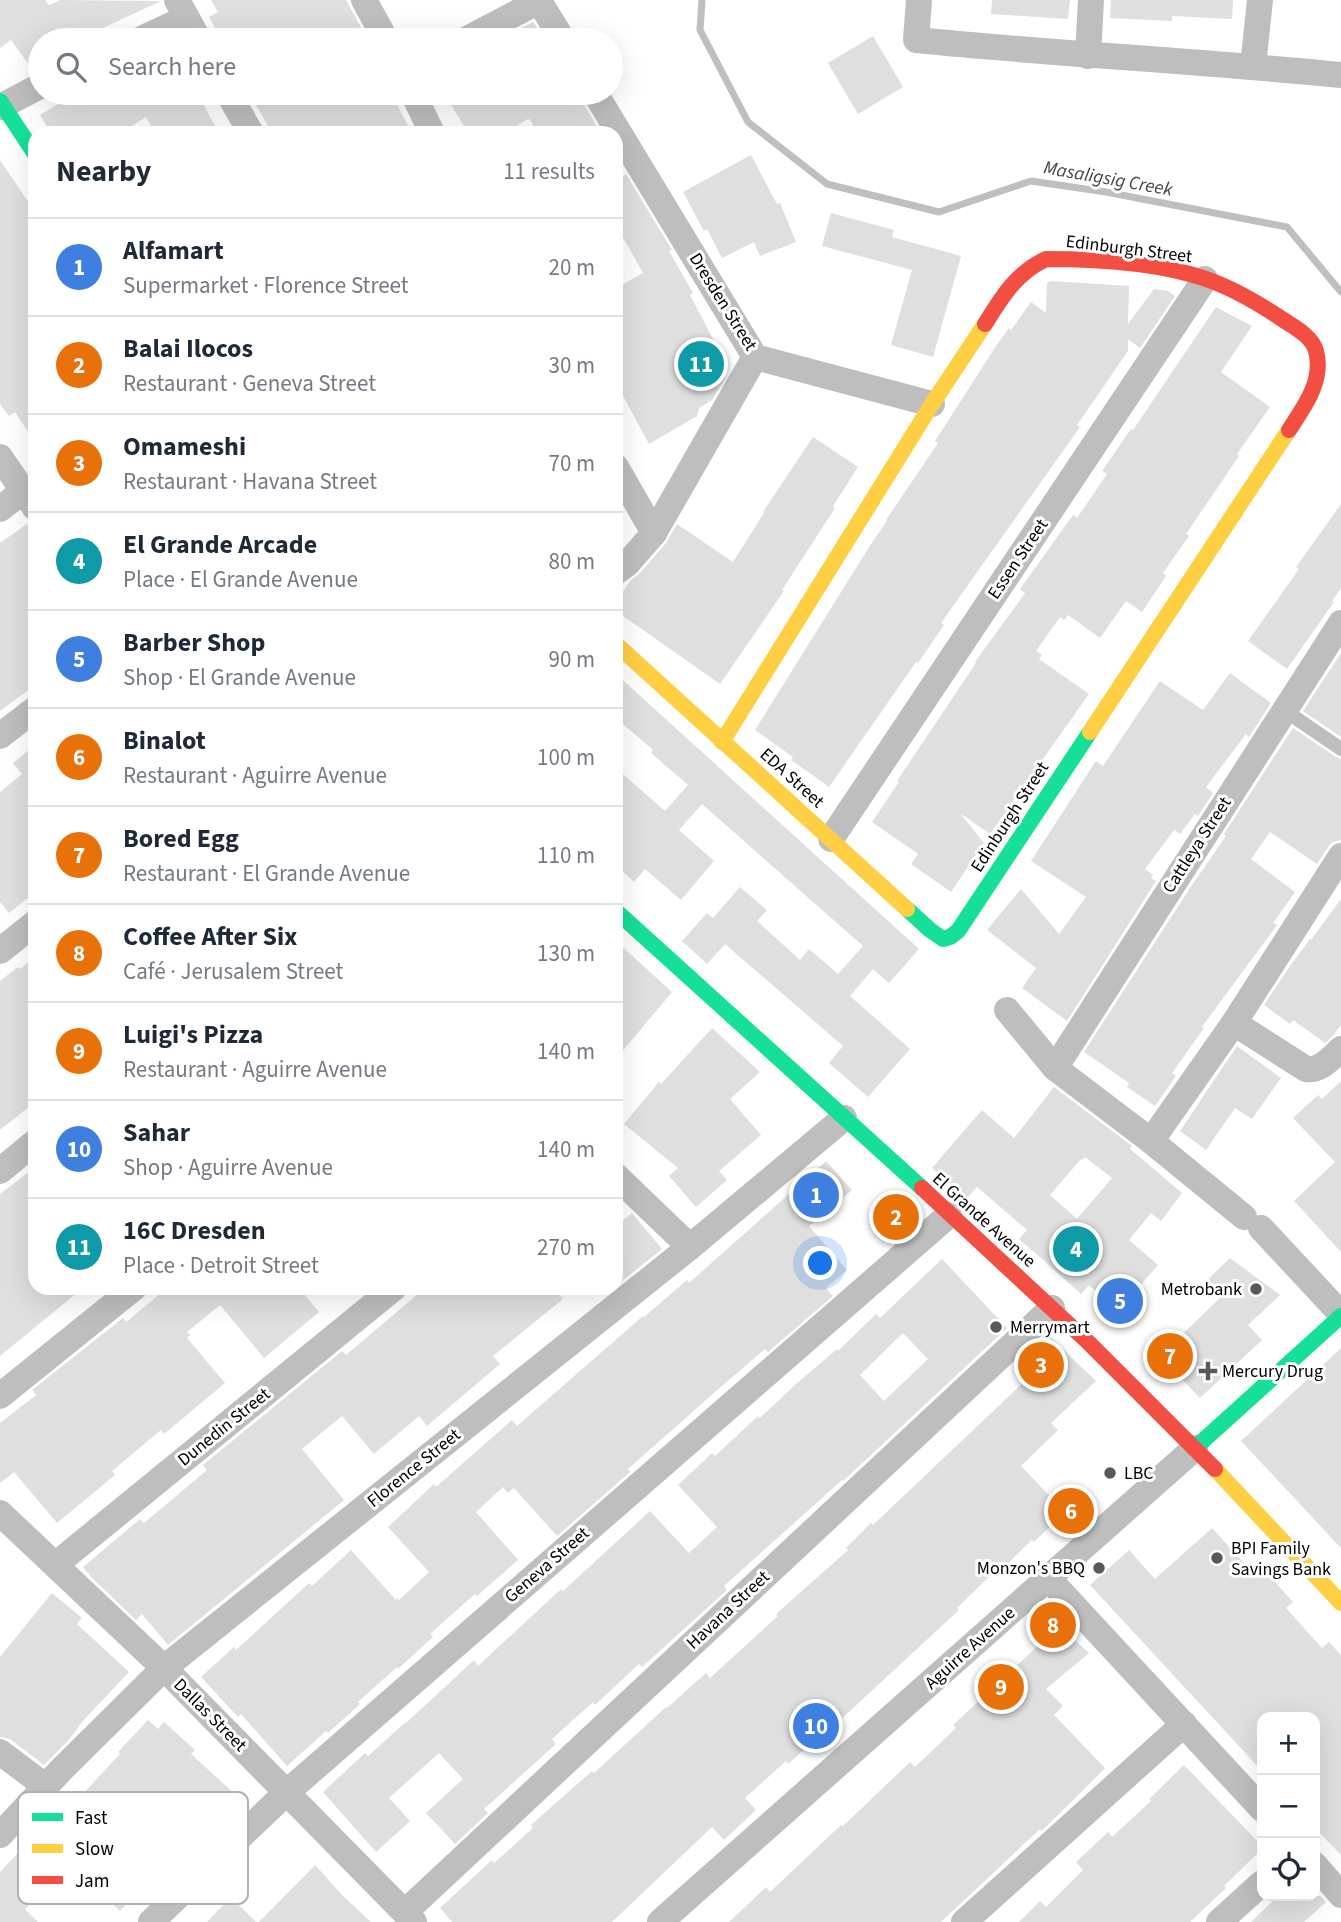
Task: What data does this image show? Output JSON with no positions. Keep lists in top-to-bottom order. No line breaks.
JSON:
{"streets":{"street":["Edinburgh Street","Dresden Street","Essen Street","EDA Street","Cattleya Street","El Grande Avenue","Dunedin Street","Florence Street","Geneva Street","Havana Street","Aguirre Avenue","Dallas Street"]},"crossings":[["Edinburgh Street","Dresden Street"],["Edinburgh Street","Essen Street"],["Edinburgh Street","EDA Street"],["Essen Street","EDA Street"],["El Grande Avenue","Florence Street"],["El Grande Avenue","Geneva Street"],["El Grande Avenue","Havana Street"],["El Grande Avenue","Aguirre Avenue"],["Dunedin Street","Dallas Street"],["Florence Street","Dallas Street"],["Geneva Street","Dallas Street"],["Havana Street","Dallas Street"]],"water":["Masaligsig Creek"],"places":{"other":["Metrobank","Merrymart","LBC","BPI Family Savings Bank","Monzon's BBQ"],"health":["Mercury Drug"]},"legend":["Fast","Slow","Jam"],"page":{"search":"Search here","heading":["Nearby","11 results"],"list":[{"mark":"1","name":"Alfamart","note":"Supermarket · Florence Street","value":"20 m"},{"mark":"2","name":"Balai Ilocos","note":"Restaurant · Geneva Street","value":"30 m"},{"mark":"3","name":"Omameshi","note":"Restaurant · Havana Street","value":"70 m"},{"mark":"4","name":"El Grande Arcade","note":"Place · El Grande Avenue","value":"80 m"},{"mark":"5","name":"Barber Shop","note":"Shop · El Grande Avenue","value":"90 m"},{"mark":"6","name":"Binalot","note":"Restaurant · Aguirre Avenue","value":"100 m"},{"mark":"7","name":"Bored Egg","note":"Restaurant · El Grande Avenue","value":"110 m"},{"mark":"8","name":"Coffee After Six","note":"Café · Jerusalem Street","value":"130 m"},{"mark":"9","name":"Luigi's Pizza","note":"Restaurant · Aguirre Avenue","value":"140 m"},{"mark":"10","name":"Sahar","note":"Shop · Aguirre Avenue","value":"140 m"},{"mark":"11","name":"16C Dresden","note":"Place · Detroit Street","value":"270 m"}],"pins":["11","1","2","4","5","7","3","6","8","9","10"],"map_buttons":["+","−"]}}
